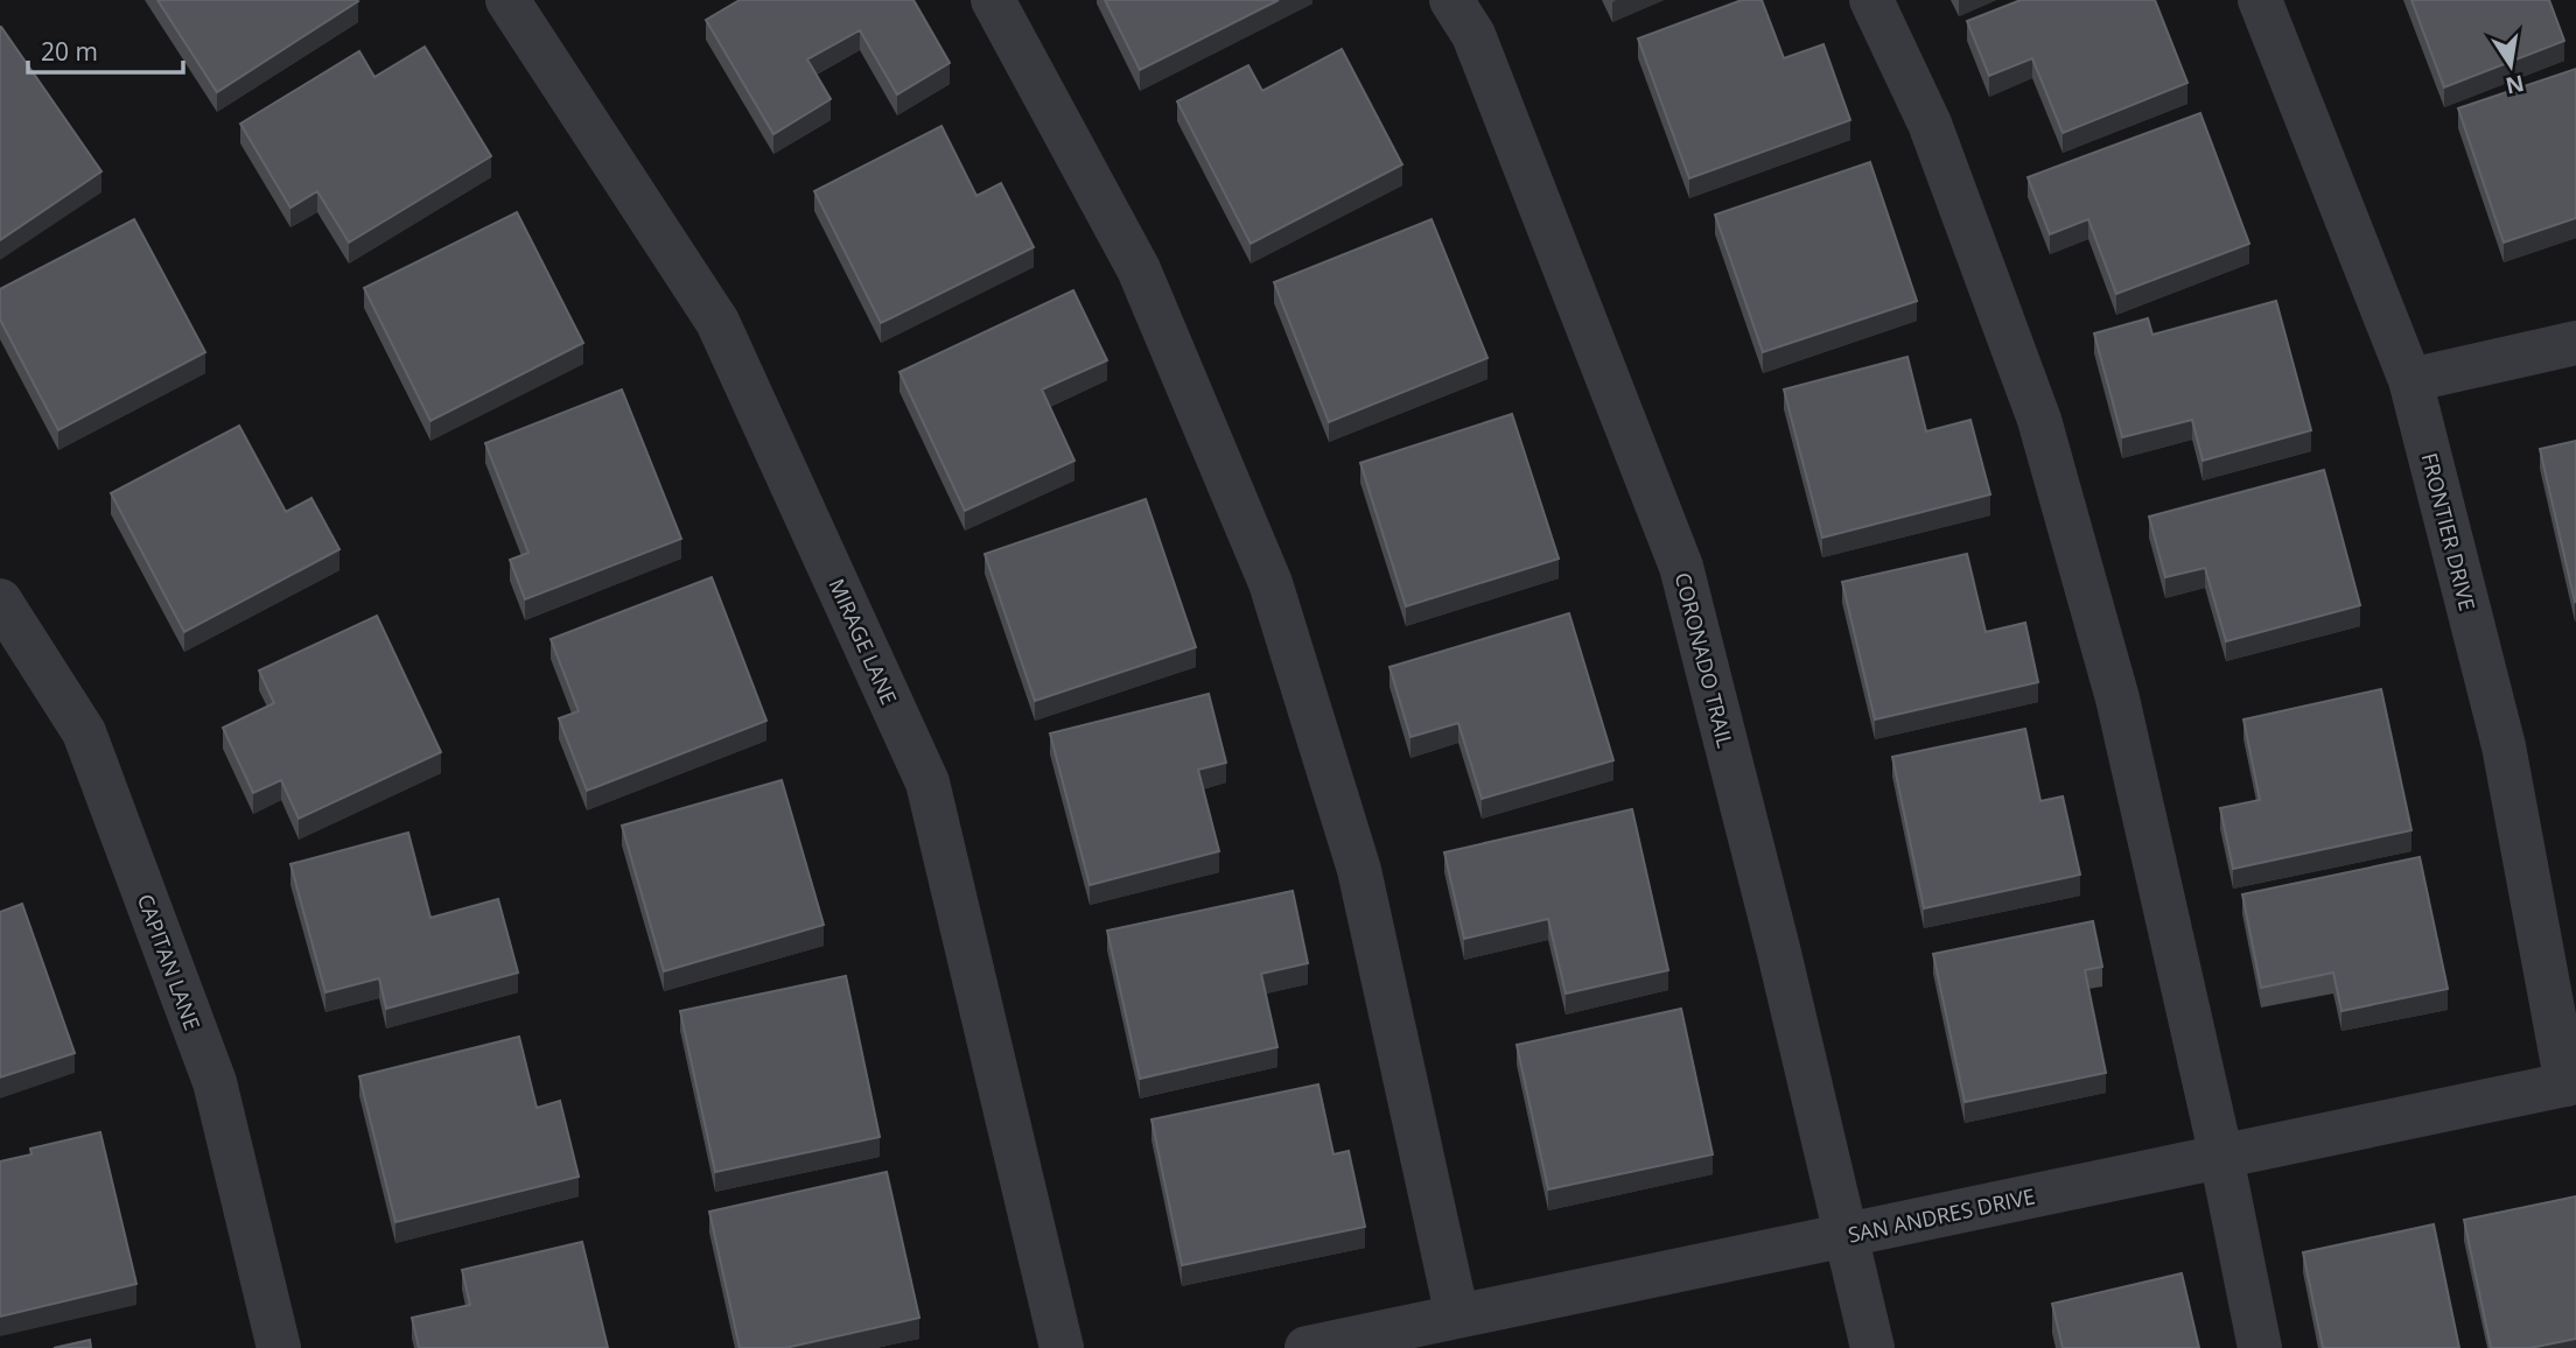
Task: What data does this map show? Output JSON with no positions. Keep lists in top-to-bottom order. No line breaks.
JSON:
{"streets":{"street":["FRONTIER DRIVE","MIRAGE LANE","CORONADO TRAIL","CAPITAN LANE","SAN ANDRES DRIVE"]},"crossings":[["FRONTIER DRIVE","SAN ANDRES DRIVE"],["CORONADO TRAIL","SAN ANDRES DRIVE"]],"scale_bar":"20 m","north":"bottom"}
